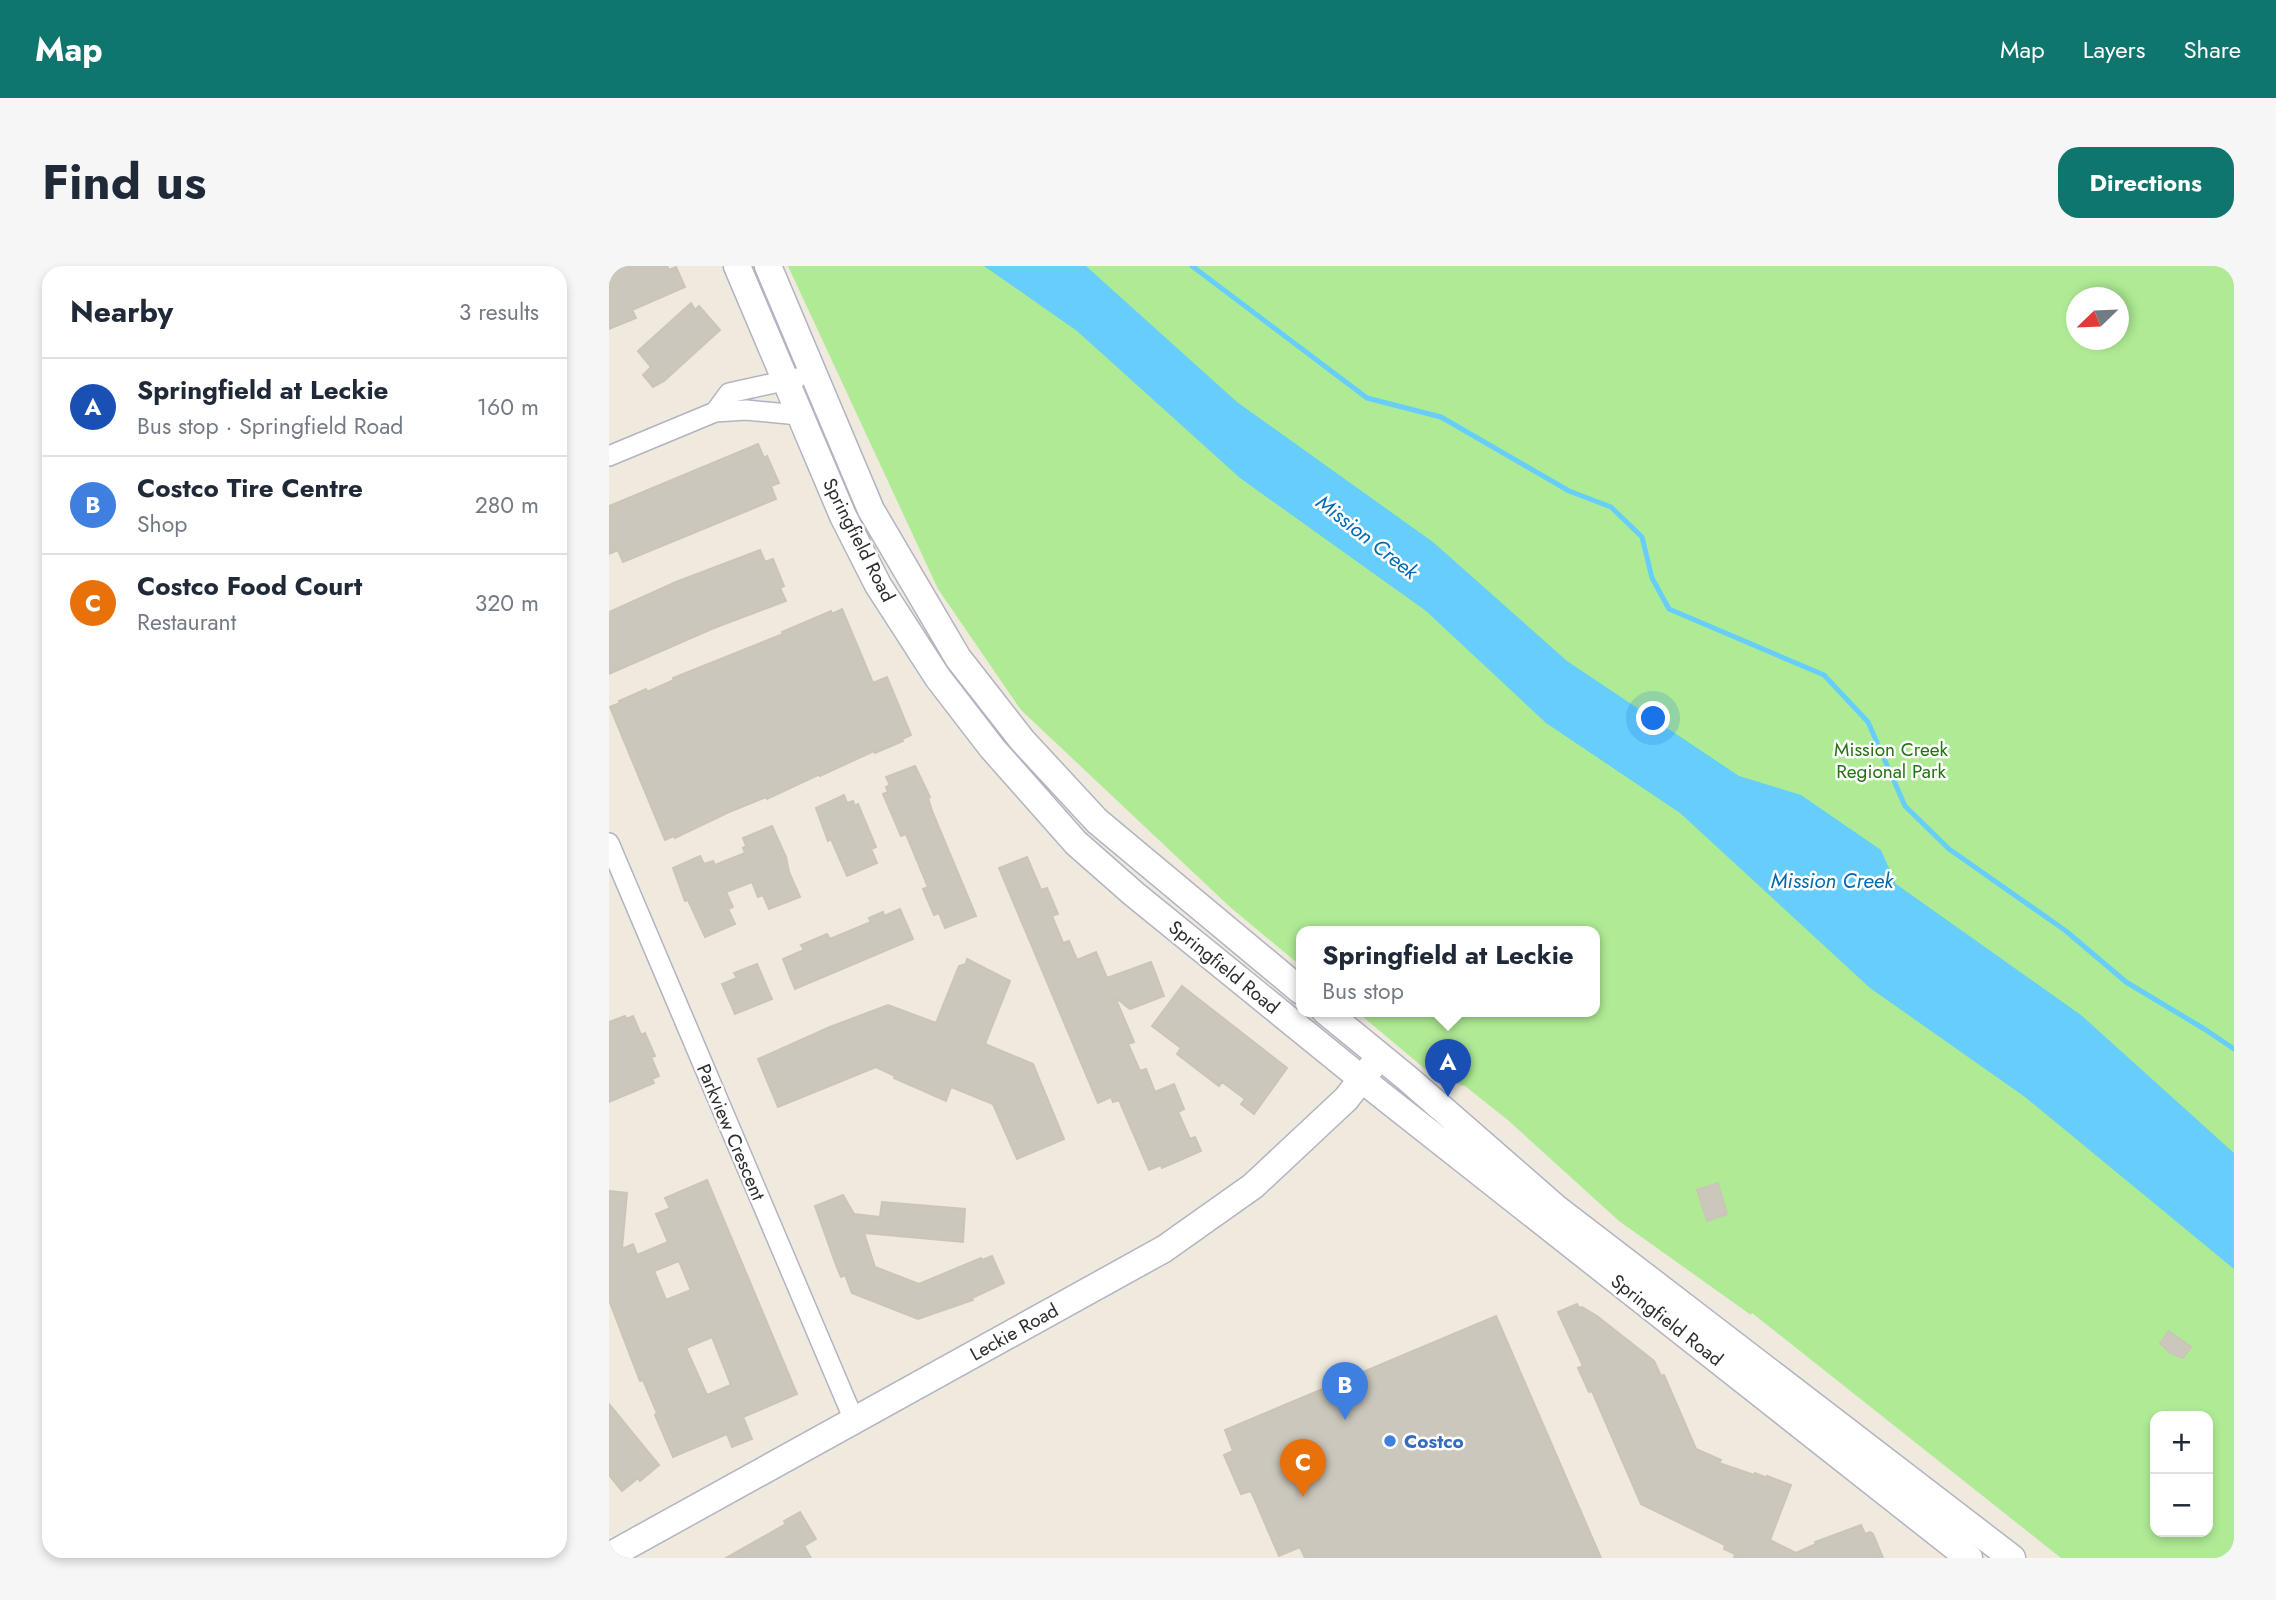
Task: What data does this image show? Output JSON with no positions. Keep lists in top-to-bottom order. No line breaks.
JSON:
{"streets":{"main road":["Springfield Road","Leckie Road"],"street":["Parkview Crescent"]},"crossings":[["Springfield Road","Leckie Road"],["Parkview Crescent","Leckie Road"]],"water":["Mission Creek"],"parks":["Mission Creek Regional Park"],"places":["Costco"],"north":"bottom left","page":{"header":"Map","nav":["Map","Layers","Share"],"title":"Find us","buttons":"Directions","heading":["Nearby","3 results"],"list":[{"mark":"A","name":"Springfield at Leckie","note":"Bus stop · Springfield Road","value":"160 m"},{"mark":"B","name":"Costco Tire Centre","note":"Shop","value":"280 m"},{"mark":"C","name":"Costco Food Court","note":"Restaurant","value":"320 m"}],"popup":["Springfield at Leckie","Bus stop"],"pins":["A","B","C"],"map_buttons":["+","−"]}}
